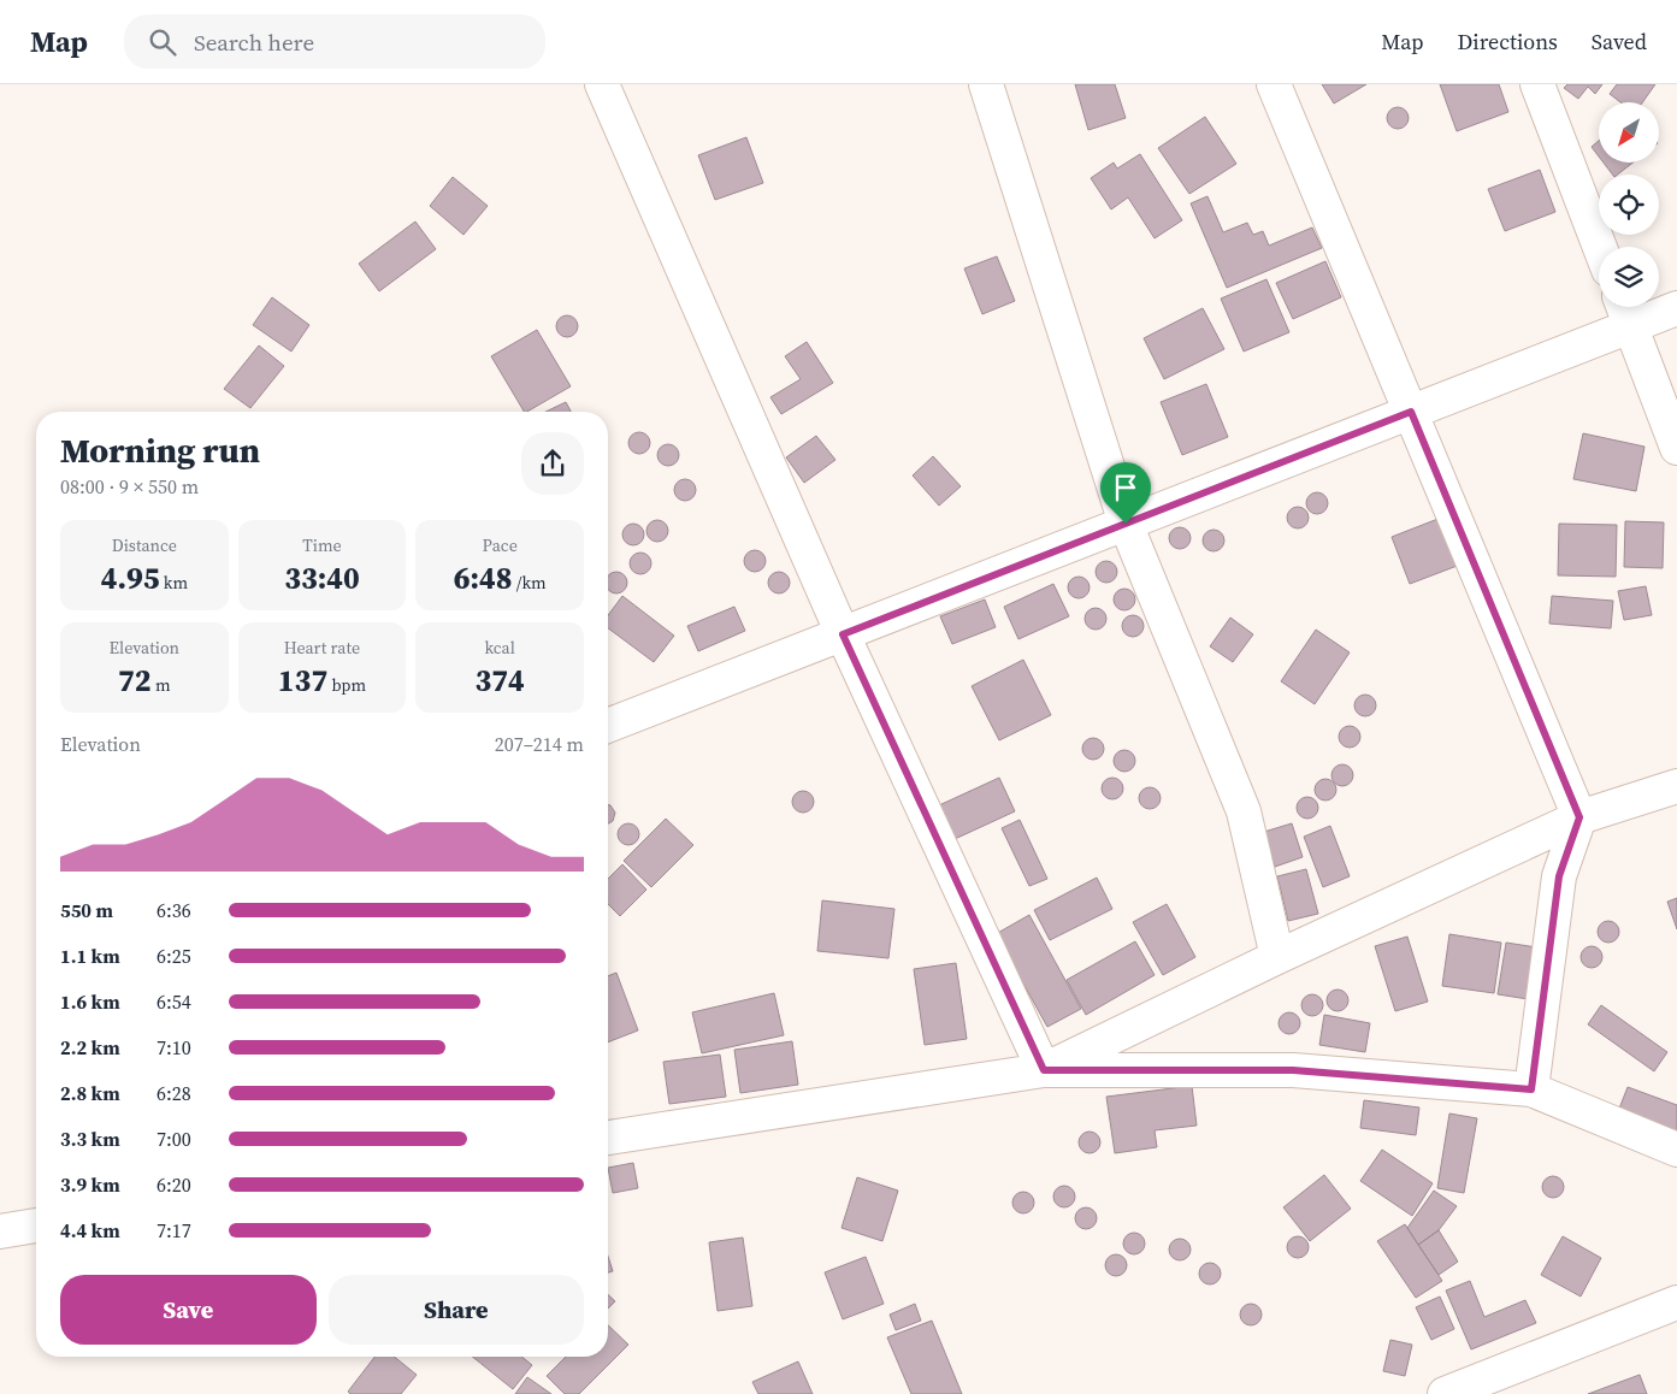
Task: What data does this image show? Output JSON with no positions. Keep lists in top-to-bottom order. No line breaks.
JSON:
{"north":"bottom left","page":{"header":"Map","search":"Search here","nav":["Map","Directions","Saved"],"heading":["Morning run","08:00 · 9 × 550 m"],"stats":[["Distance","4.95 km"],["Time","33:40"],["Pace","6:48 /km"],["Elevation","72 m"],["Heart rate","137 bpm"],["kcal","374"]],"chart":["Elevation","207–214 m"],"list":[{"name":"550 m","note":"6:36"},{"name":"1.1 km","note":"6:25"},{"name":"1.6 km","note":"6:54"},{"name":"2.2 km","note":"7:10"},{"name":"2.8 km","note":"6:28"},{"name":"3.3 km","note":"7:00"},{"name":"3.9 km","note":"6:20"},{"name":"4.4 km","note":"7:17"}],"buttons":["Save","Share"]}}
